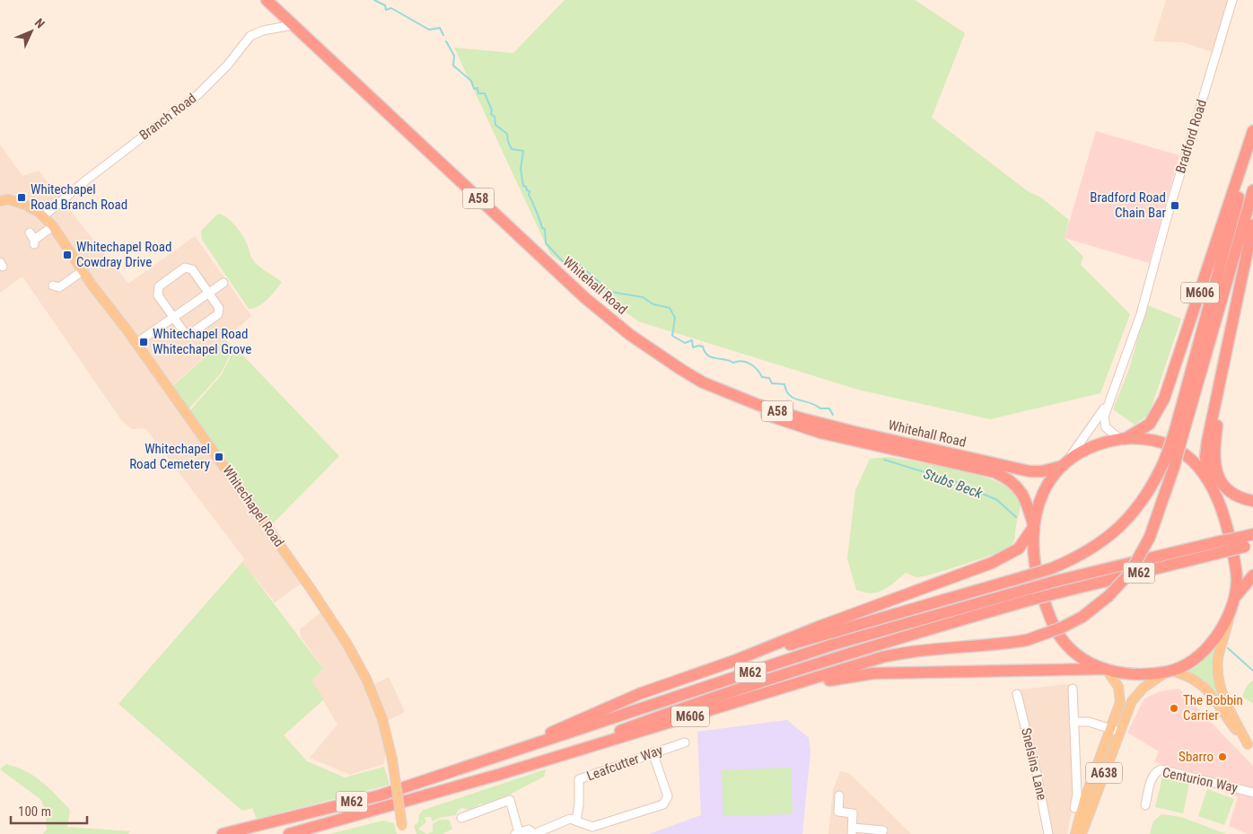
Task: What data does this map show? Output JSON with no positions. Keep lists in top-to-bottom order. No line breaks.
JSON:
{"streets":{"highway":["A58","Whitehall Road","M606","M62"],"main road":["Whitechapel Road","A638"],"street":["Branch Road","Bradford Road","Leafcutter Way","Snelsins Lane","Centurion Way"]},"crossings":[["Branch Road","Whitehall Road"],["Branch Road","Whitechapel Road"],["Bradford Road","Whitehall Road"],["Bradford Road","M606"],["A58","Whitehall Road"],["M606","M62"]],"water":["Stubs Beck"],"places":{"transit":["Whitechapel Road Branch Road","Bradford Road Chain Bar","Whitechapel Road Cowdray Drive","Whitechapel Road Whitechapel Grove","Whitechapel Road Cemetery"],"other":["The Bobbin Carrier","Sbarro"]},"scale_bar":"100 m","north":"top right"}
